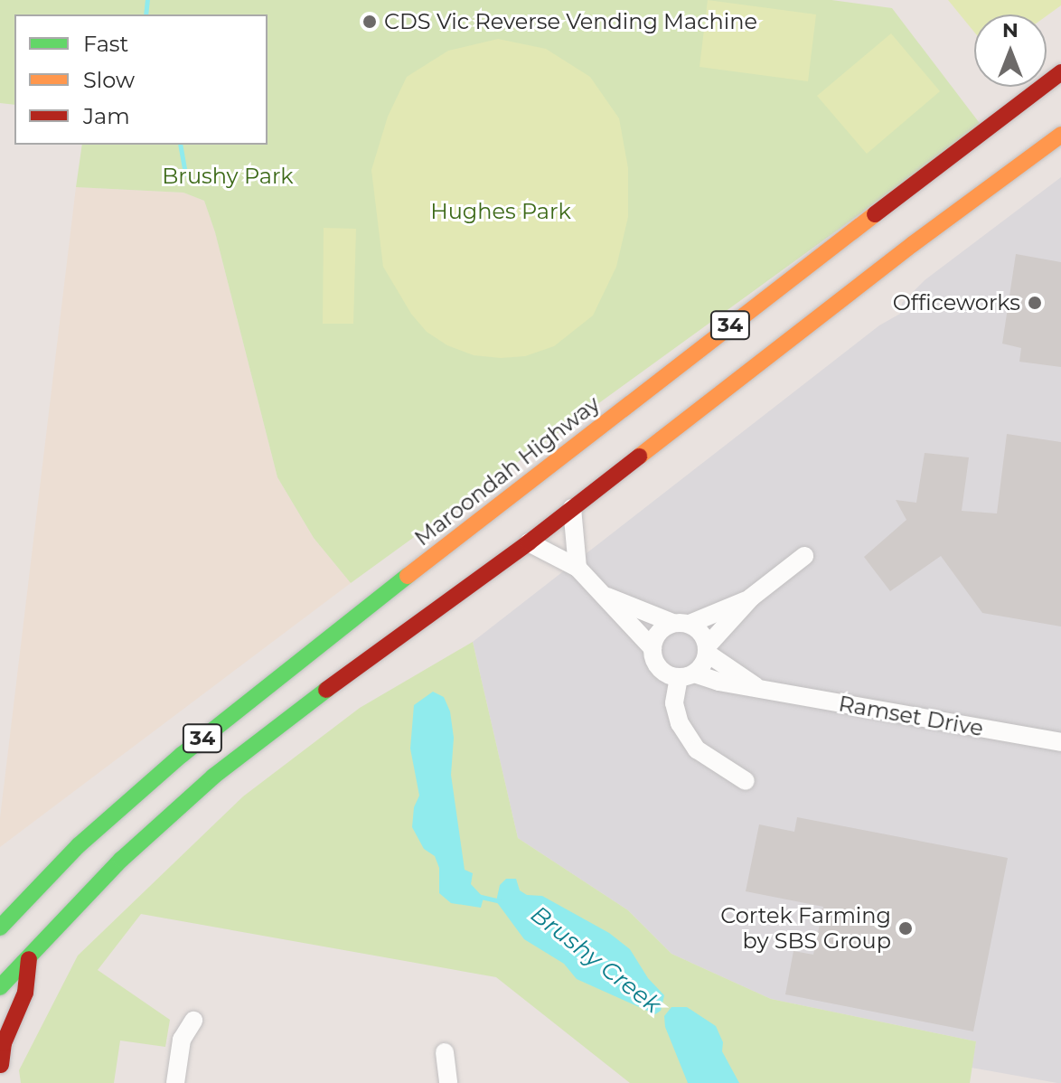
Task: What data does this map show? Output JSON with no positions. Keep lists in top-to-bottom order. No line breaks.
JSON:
{"streets":{"main road":["34","Maroondah Highway"],"street":["Ramset Drive"]},"water":["Brushy Creek"],"parks":["Brushy Park","Hughes Park"],"places":["CDS Vic Reverse Vending Machine","Officeworks","Cortek Farming by SBS Group"],"legend":["Fast","Slow","Jam"],"north":"top"}
